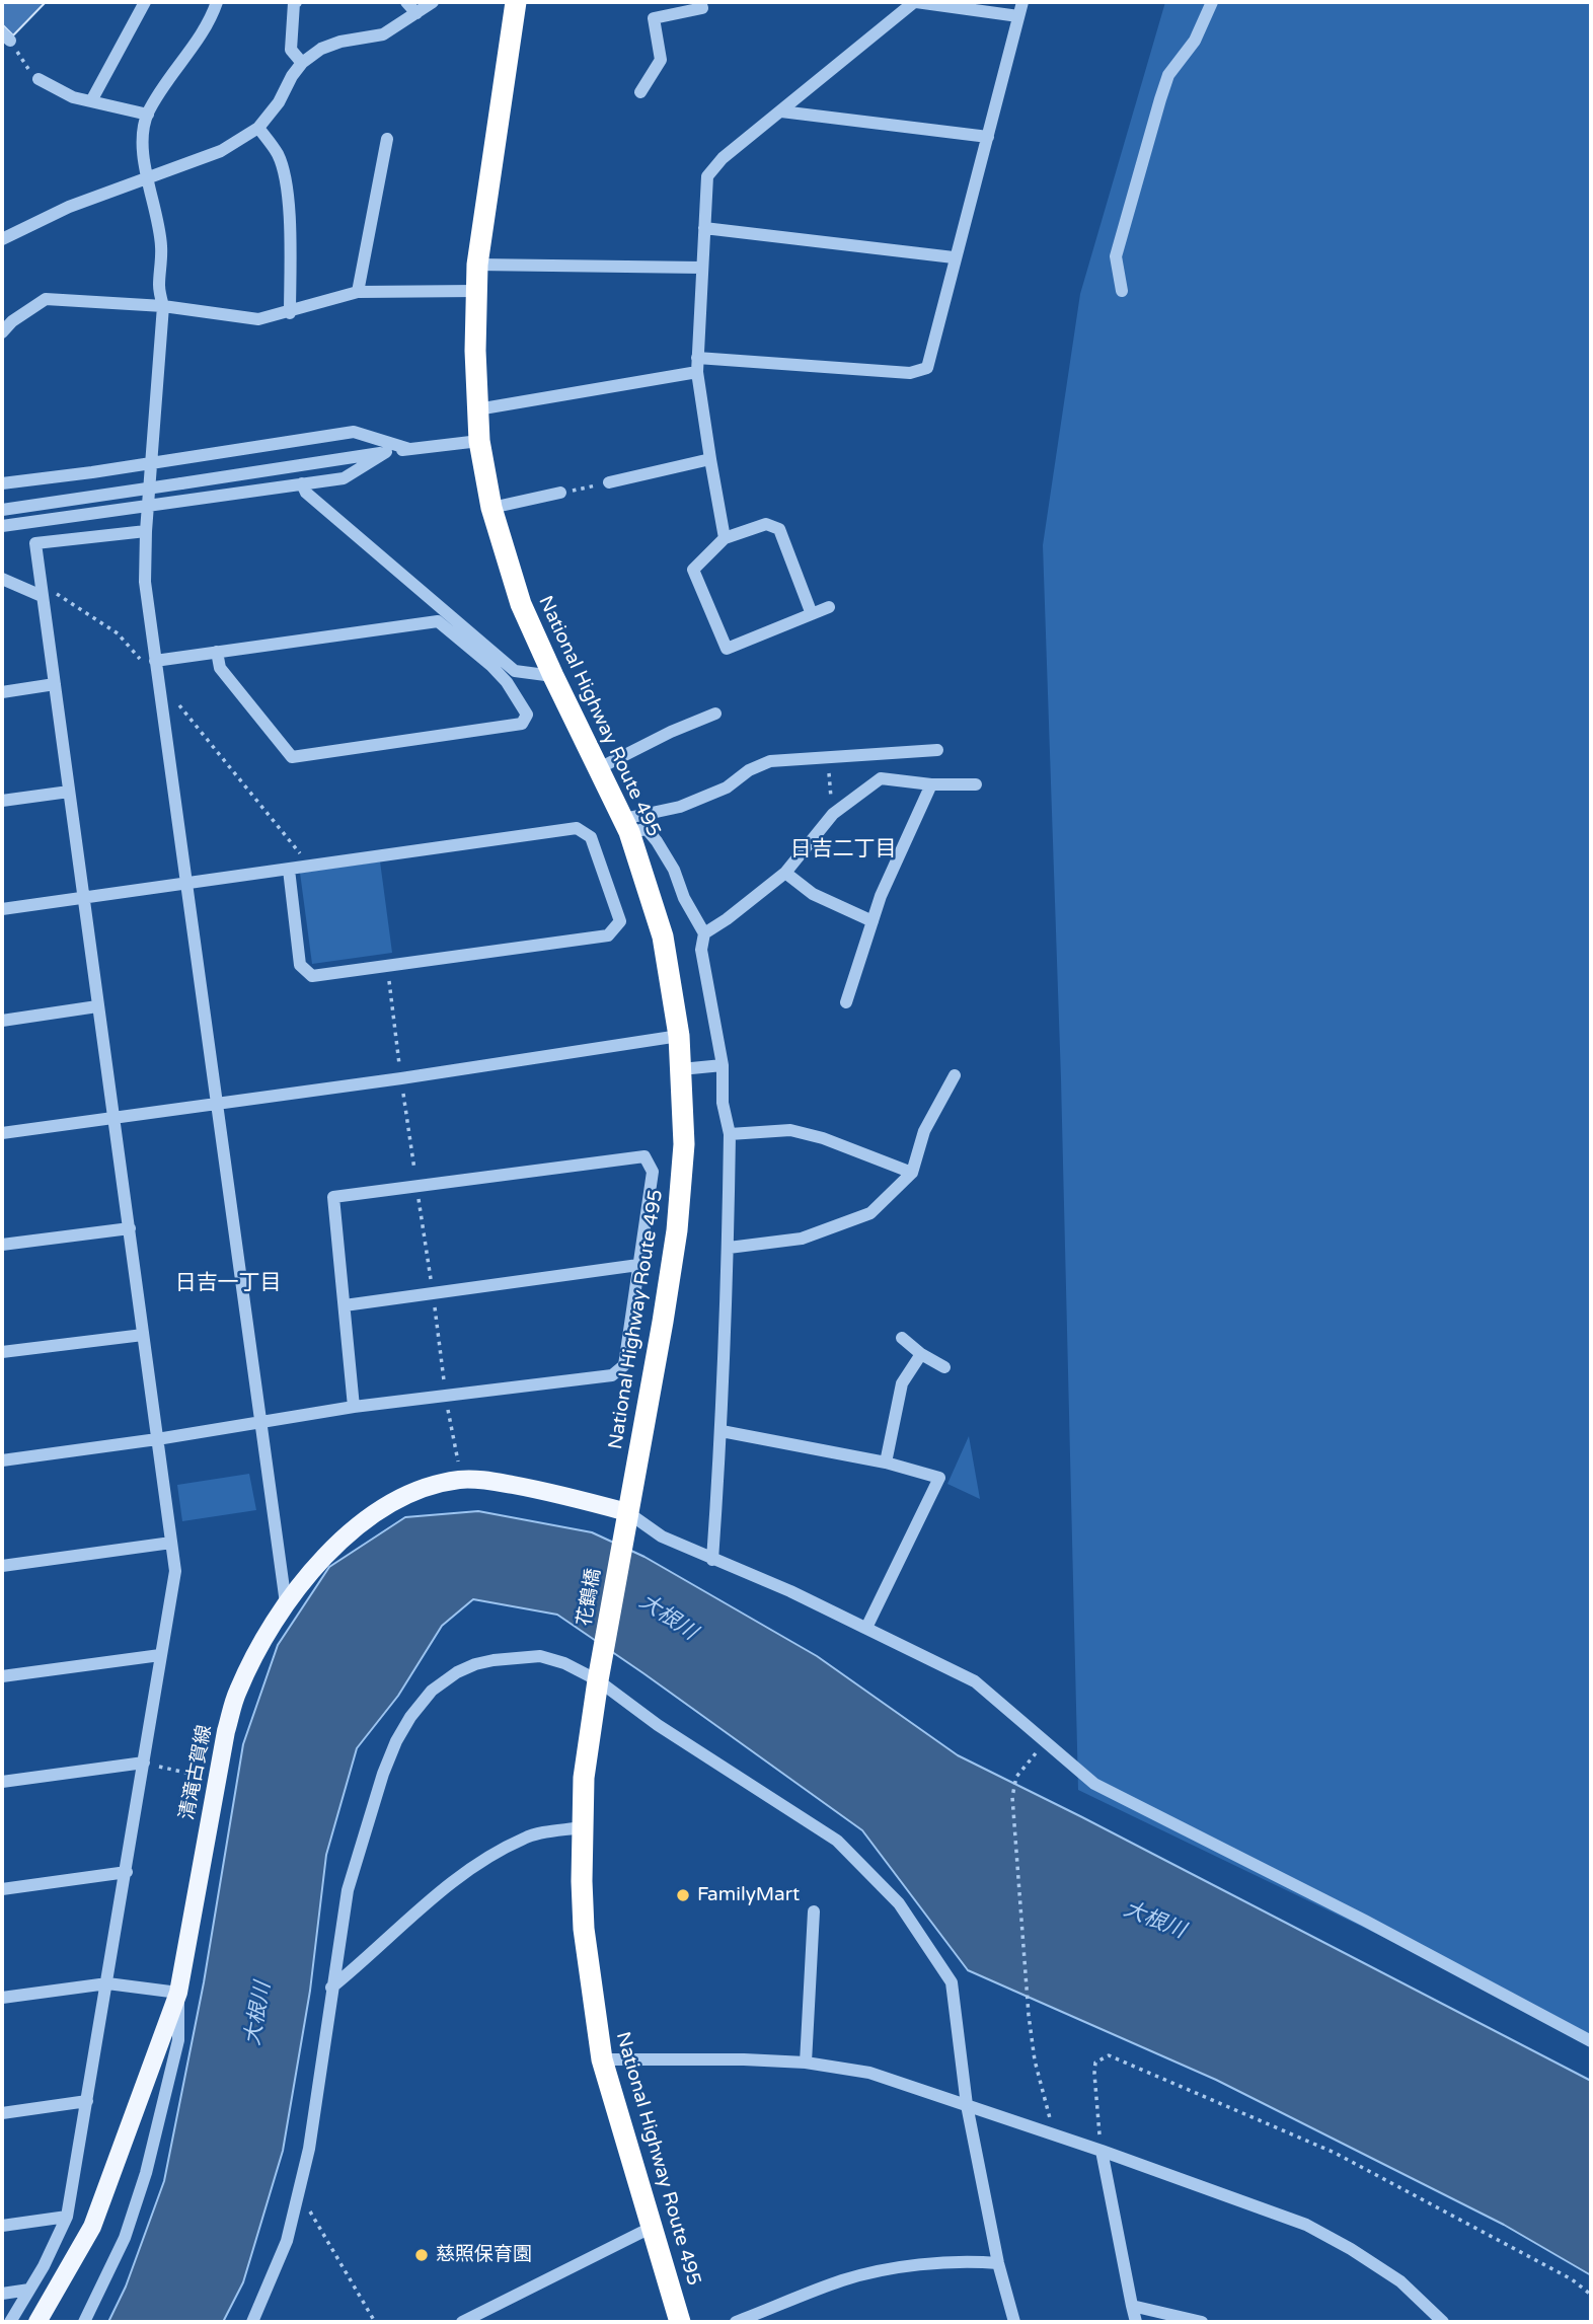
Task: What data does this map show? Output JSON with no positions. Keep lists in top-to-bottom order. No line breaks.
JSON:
{"streets":{"highway":["National Highway Route 495","花鶴橋"],"main road":["清滝古賀線"]},"crossings":[["National Highway Route 495","花鶴橋"],["National Highway Route 495","清滝古賀線"]],"districts":["日吉二丁目","日吉一丁目"],"water":["大根川"],"places":["FamilyMart","慈照保育園"]}
